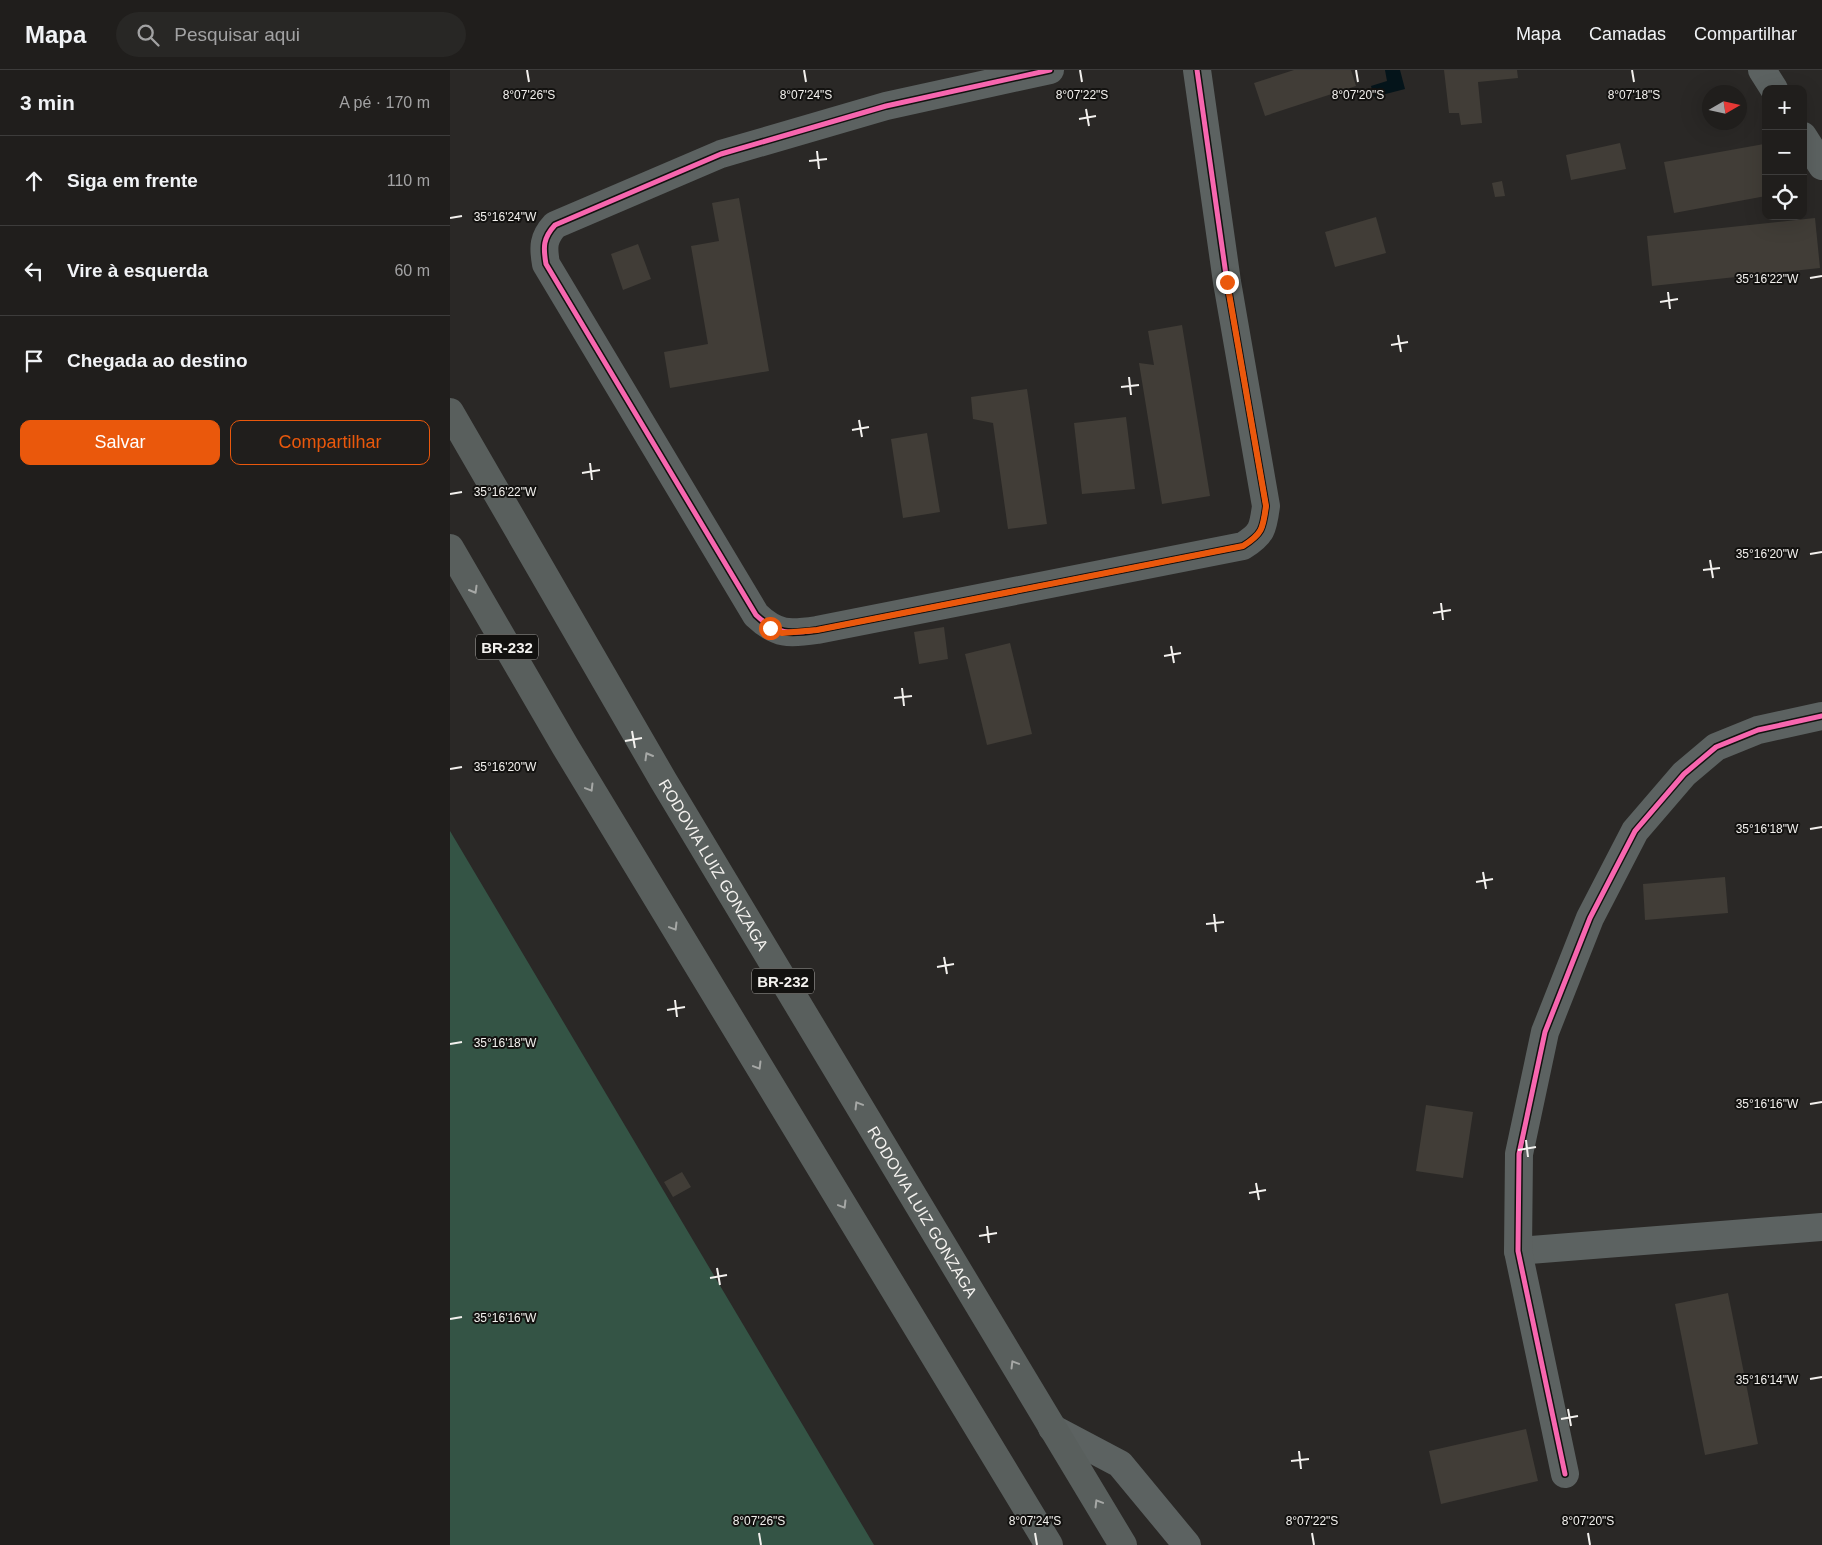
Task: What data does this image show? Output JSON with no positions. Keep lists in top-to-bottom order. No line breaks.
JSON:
{"streets":{"highway":["BR-232","RODOVIA LUIZ GONZAGA"]},"north":"right","page":{"header":"Mapa","search":"Pesquisar aqui","nav":["Mapa","Camadas","Compartilhar"],"heading":["3 min","A pé · 170 m"],"map_buttons":["+","−"],"list":[["Siga em frente","110 m"],["Vire à esquerda","60 m"],"Chegada ao destino"],"buttons":["Salvar","Compartilhar"]},"coordinates":["8°07'26\"S","8°07'22\"S","8°07'20\"S","8°07'24\"S","8°07'18\"S","35°16'24\"W","35°16'22\"W","35°16'20\"W","35°16'18\"W","35°16'16\"W","35°16'14\"W"]}
